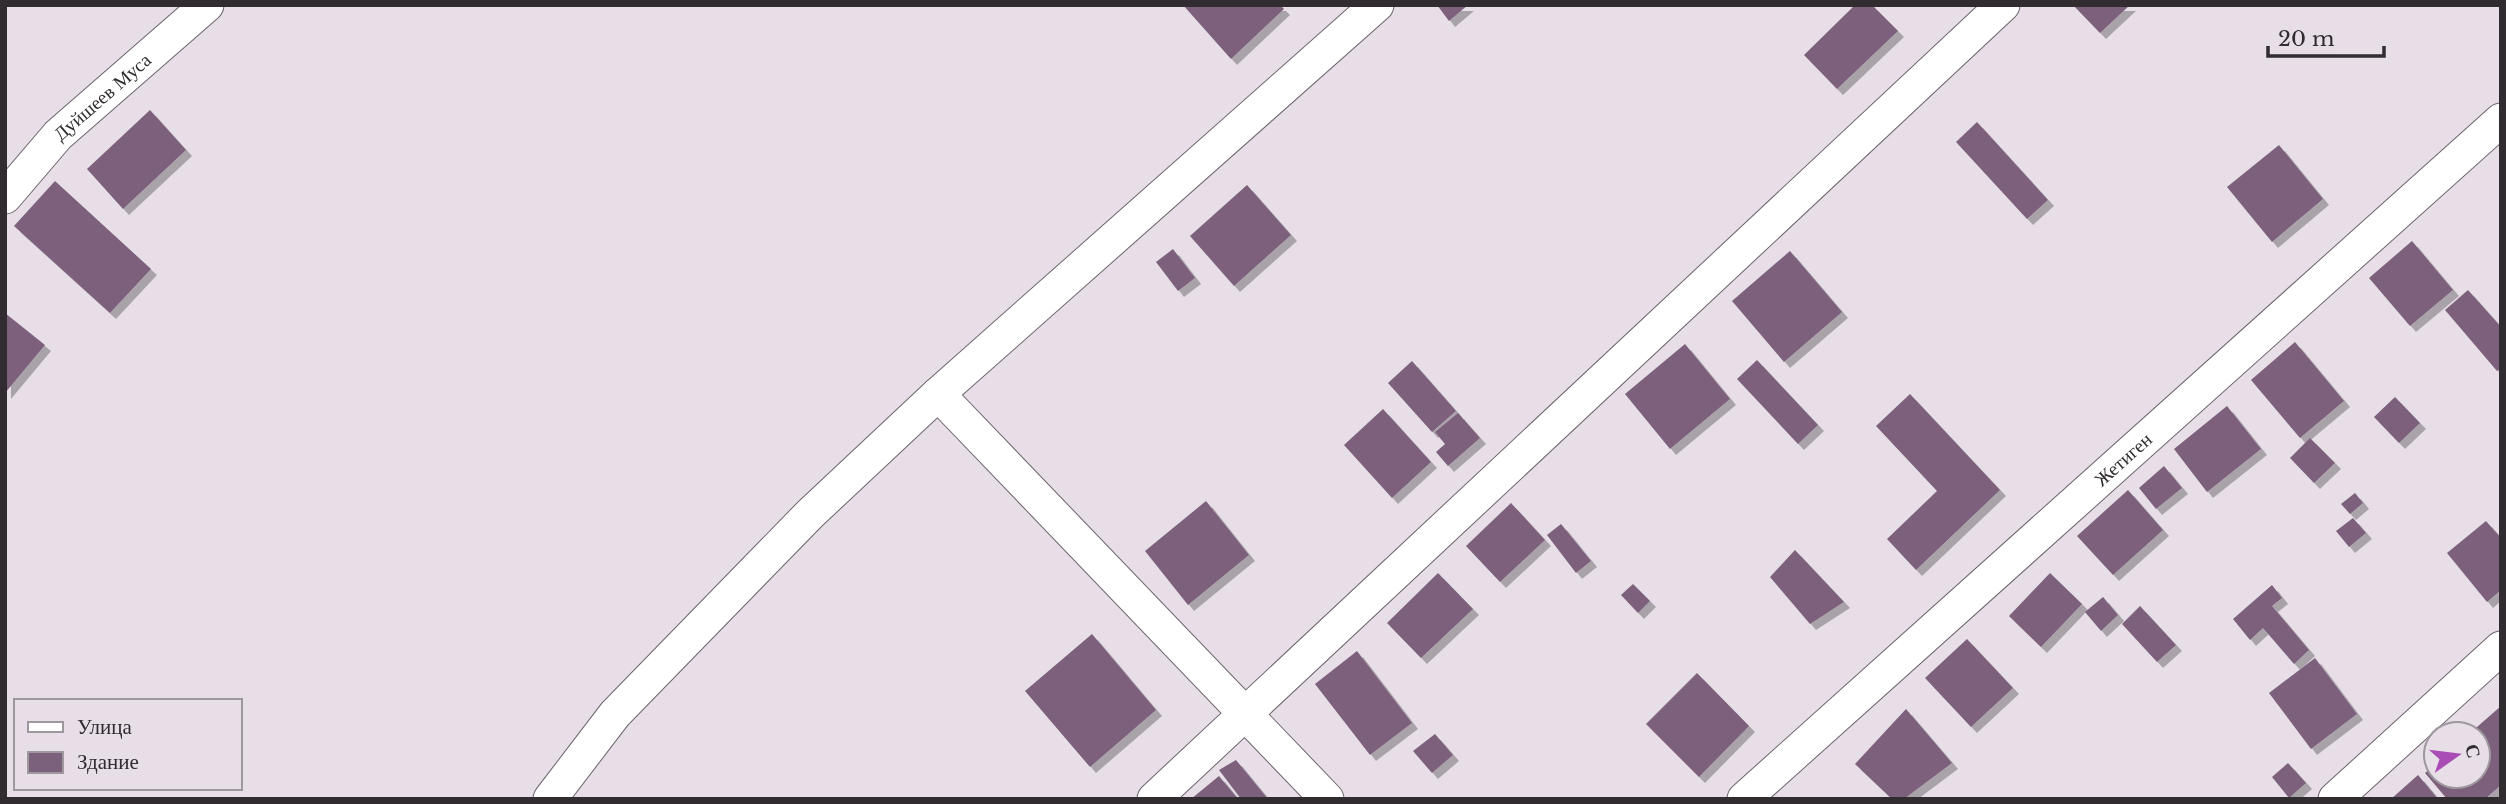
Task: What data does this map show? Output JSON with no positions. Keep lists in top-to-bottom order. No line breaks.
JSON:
{"streets":{"street":["Дуйшеев Муса","Жетиген"]},"legend":["Улица","Здание"],"scale_bar":"20 m","north":"right"}
